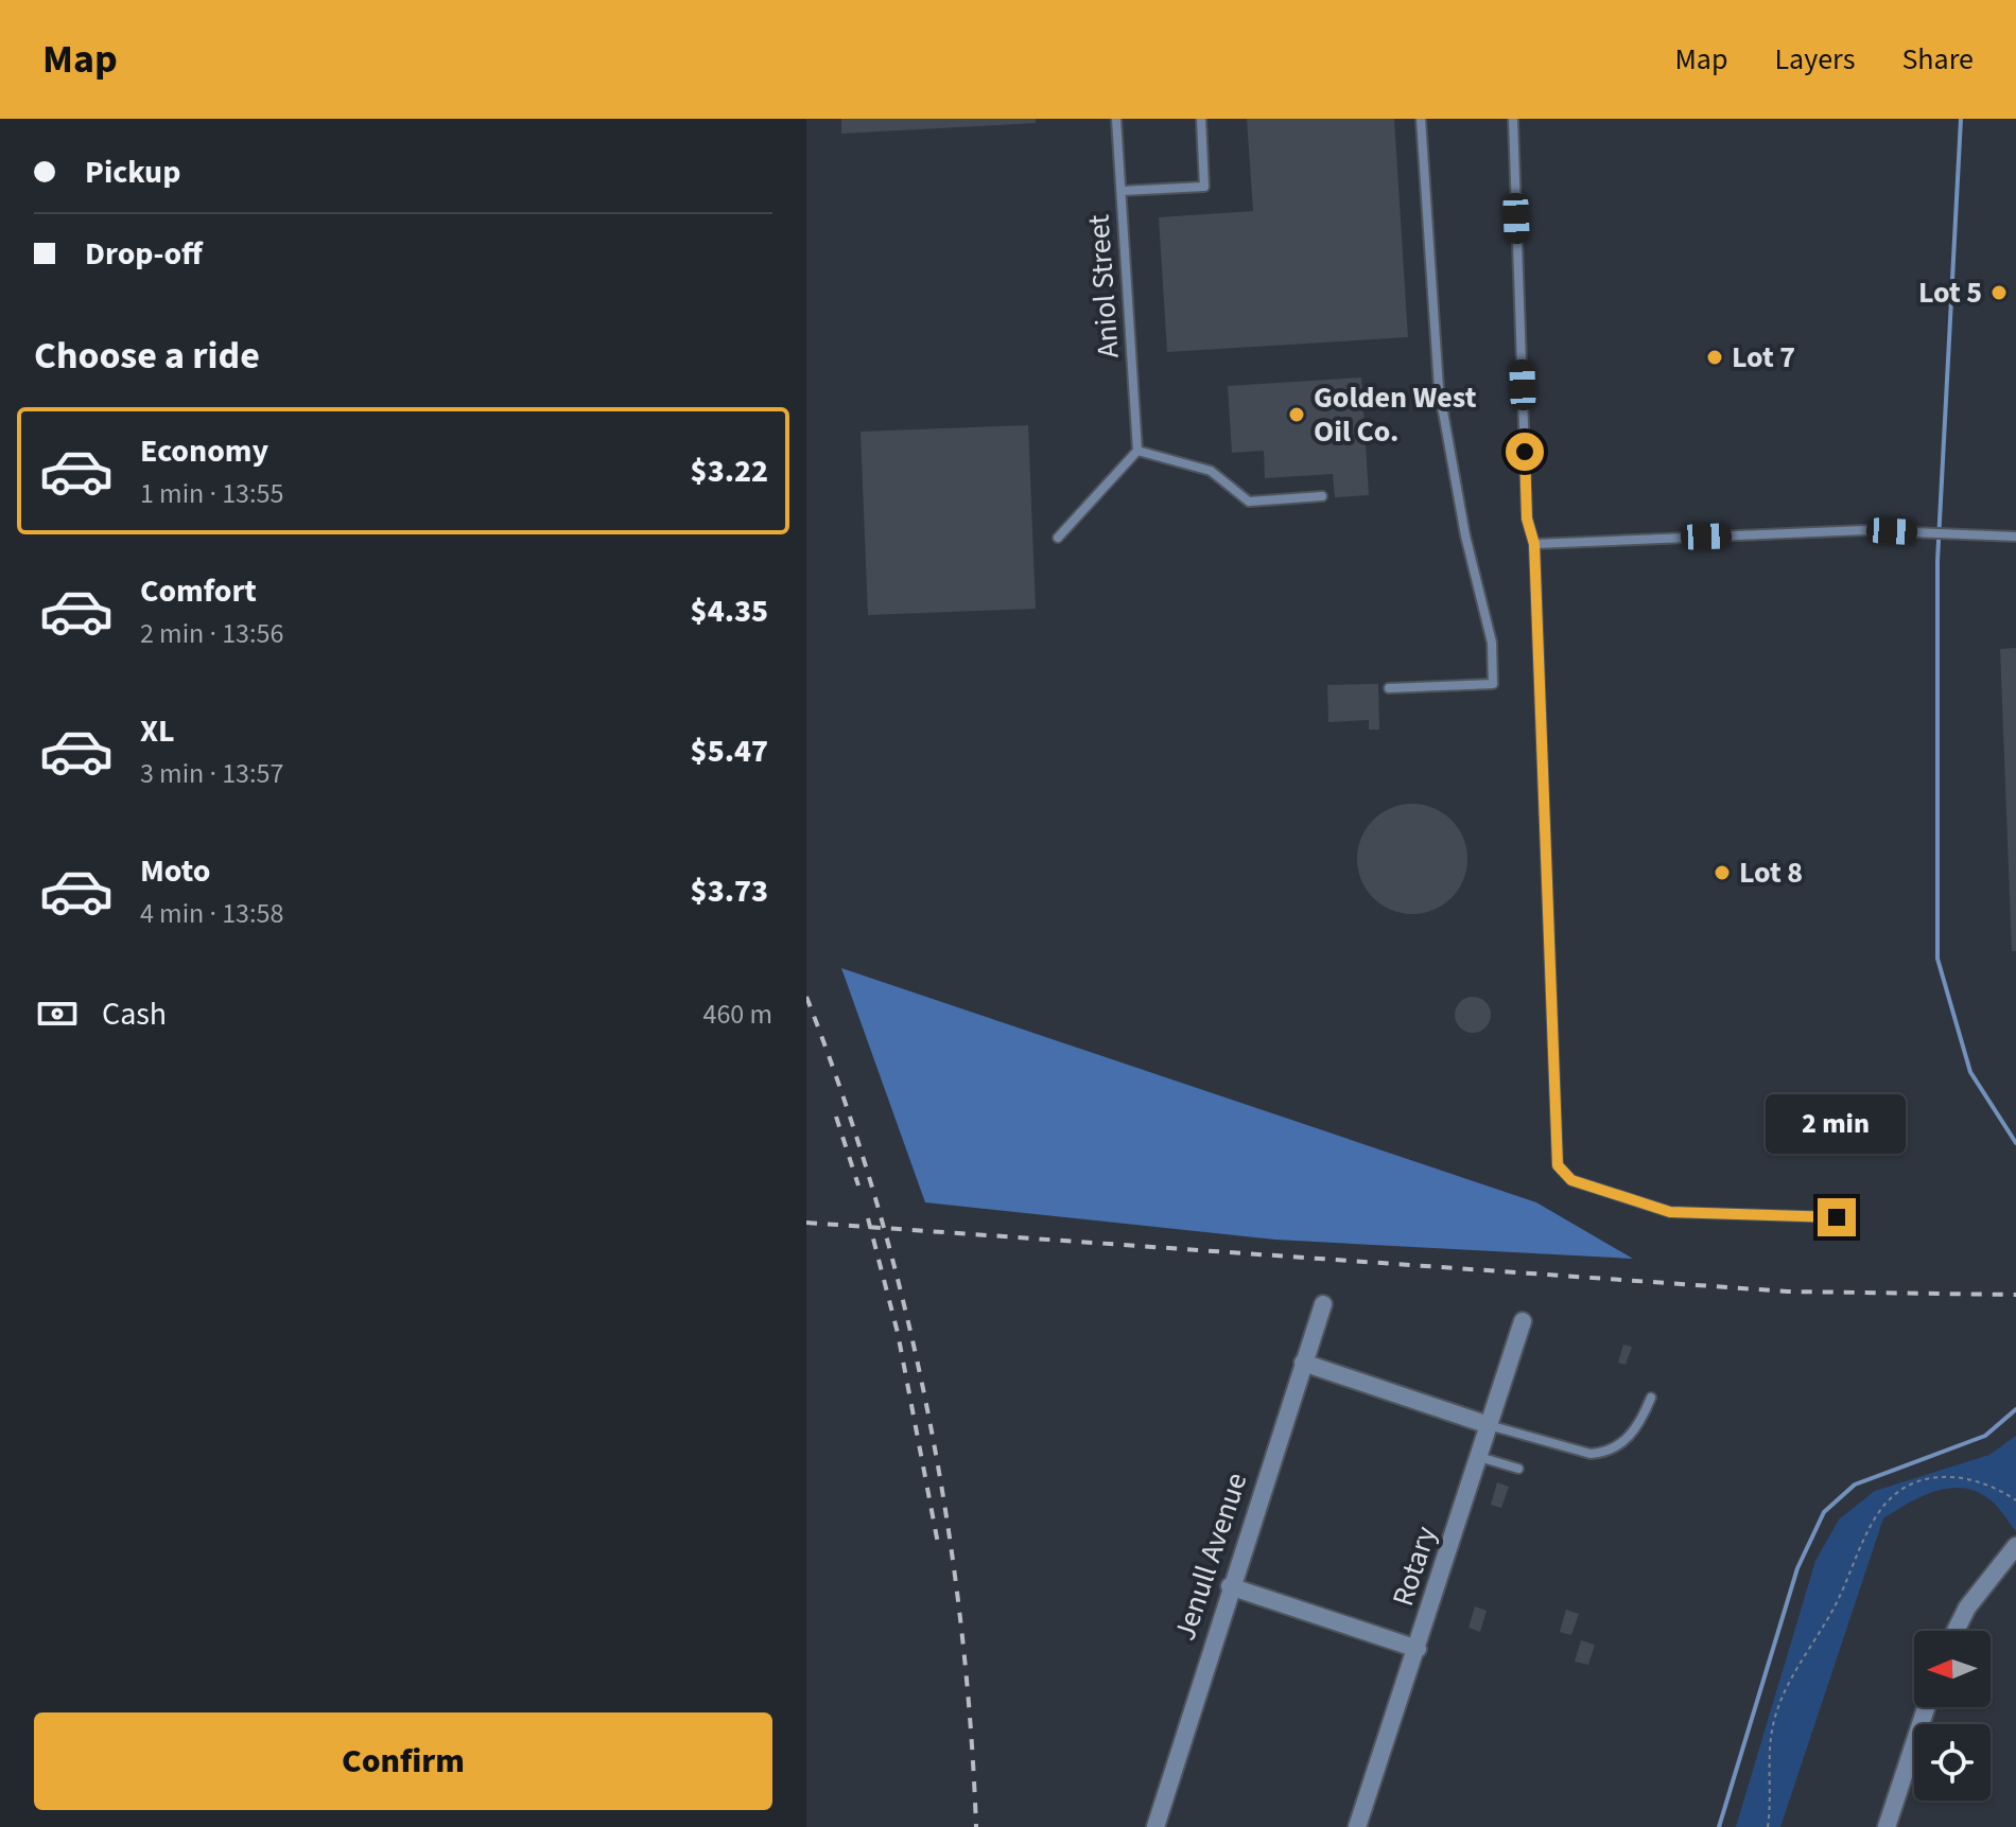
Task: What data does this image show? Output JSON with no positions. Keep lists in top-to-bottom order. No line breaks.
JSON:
{"streets":{"street":["Jenull Avenue","Rotary"],"lane":["Aniol Street"]},"places":["Lot 5","Lot 7","Golden West Oil Co.","Lot 8"],"north":"left","page":{"header":"Map","nav":["Map","Layers","Share"],"banner":["Pickup","Drop-off"],"heading":"Choose a ride","list":[{"name":"Economy","note":"1 min · 13:55","value":"$3.22"},{"name":"Comfort","note":"2 min · 13:56","value":"$4.35"},{"name":"XL","note":"3 min · 13:57","value":"$5.47"},{"name":"Moto","note":"4 min · 13:58","value":"$3.73"}],"pay":["Cash","460 m"],"bubble":"2 min","buttons":"Confirm"}}
